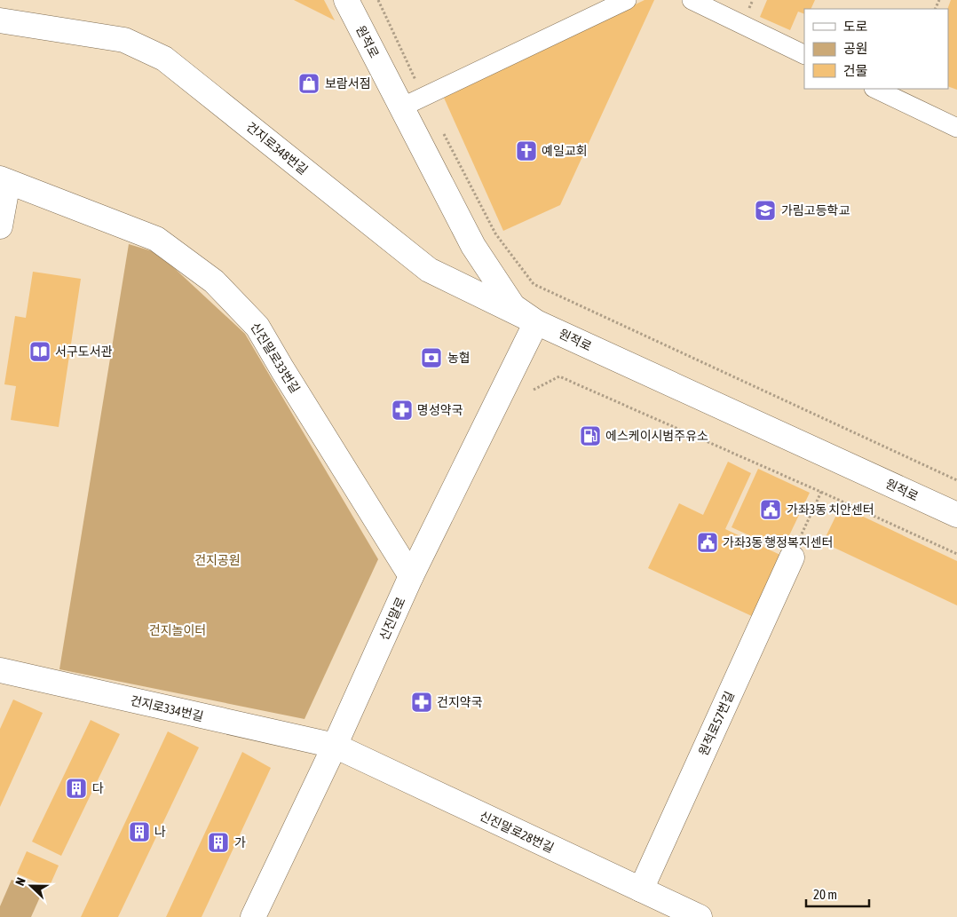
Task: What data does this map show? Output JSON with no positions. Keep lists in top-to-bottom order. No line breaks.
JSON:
{"streets":{"street":["원적로","건지로348번길","신진말로33번길","신진말로","건지로334번길","원적로57번길","신진말로28번길"]},"crossings":[["원적로","건지로348번길"],["원적로","신진말로"],["건지로348번길","신진말로"],["신진말로33번길","신진말로"],["신진말로","건지로334번길"],["신진말로","신진말로28번길"],["건지로334번길","신진말로28번길"],["원적로57번길","신진말로28번길"]],"parks":["건지공원","건지놀이터"],"places":{"shop":["보람서점"],"church":["예일교회"],"school or university":["가림고등학교"],"library":["서구도서관"],"bank":["농협"],"pharmacy":["명성약국","건지약국"],"fuel station":["에스케이시범주유소"],"public building":["가좌3동 치안센터","가좌3동 행정복지센터"],"building":["다","나","가"]},"legend":["도로","공원","건물"],"scale_bar":"20 m","north":"left"}
